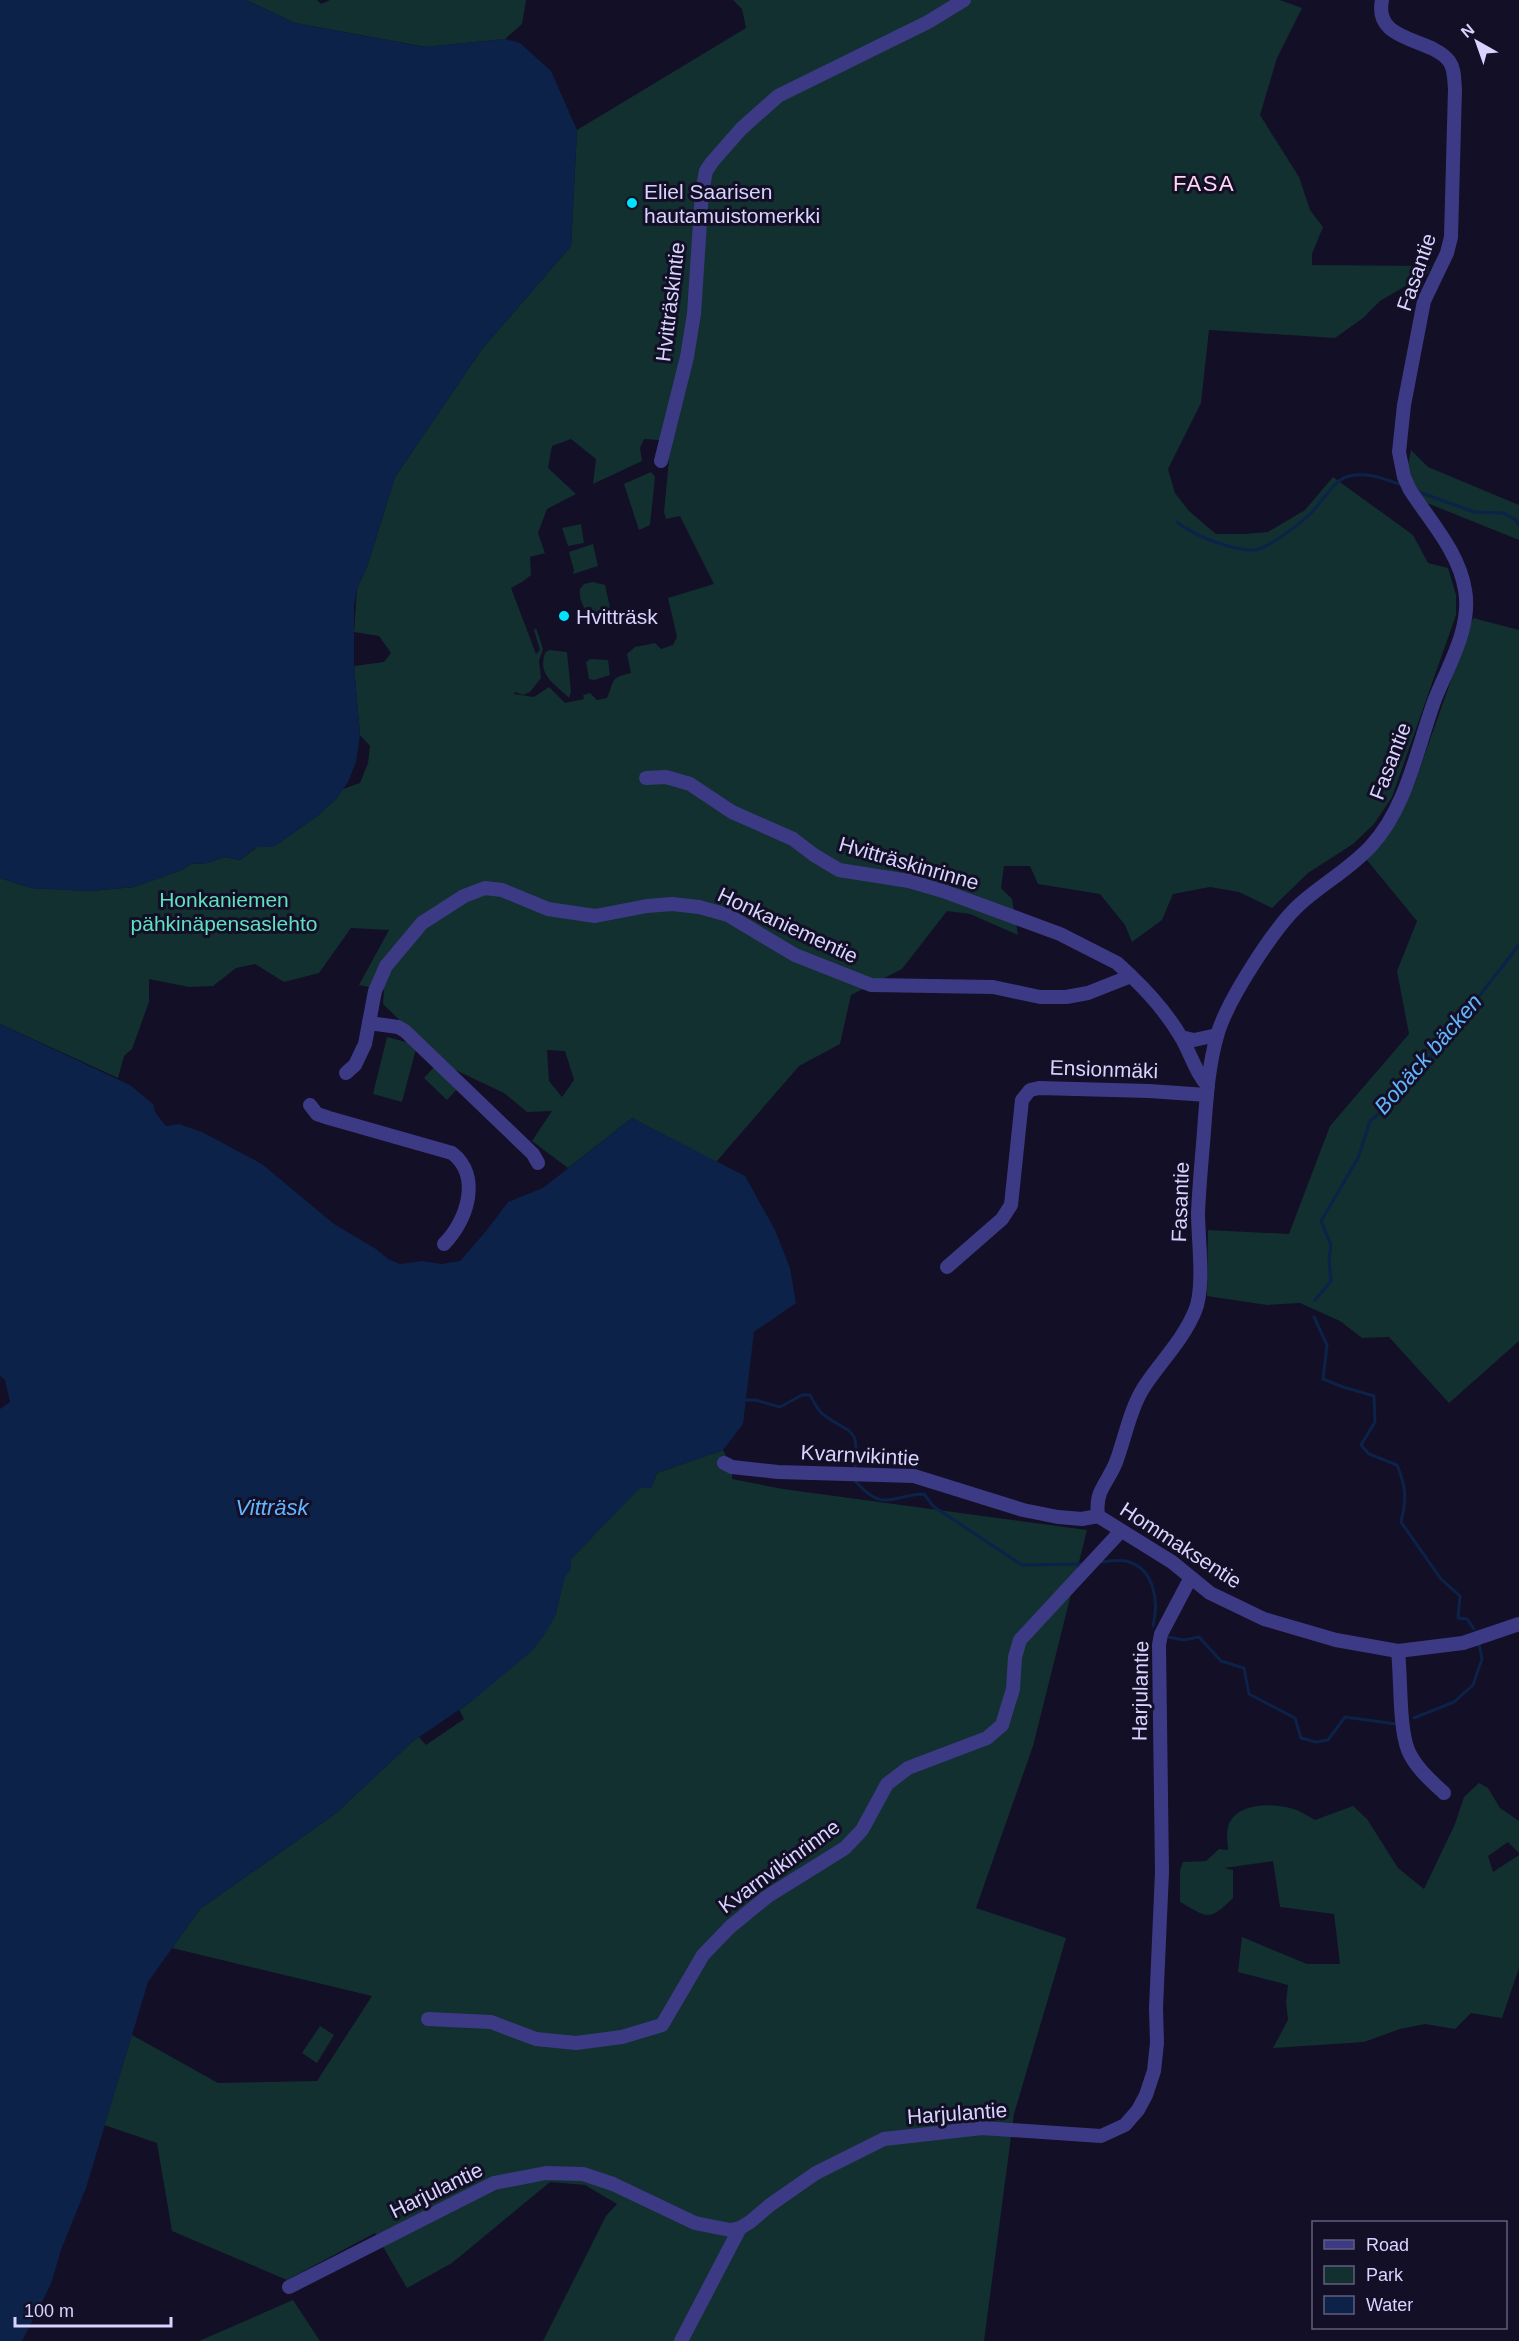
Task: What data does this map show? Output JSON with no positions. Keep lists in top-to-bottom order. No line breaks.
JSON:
{"streets":{"street":["Fasantie","Hvitträskintie","Hvitträskinrinne","Honkaniementie","Ensionmäki","Kvarnvikintie","Hommaksentie","Harjulantie","Kvarnvikinrinne"]},"crossings":[["Fasantie","Ensionmäki"],["Fasantie","Kvarnvikintie"],["Fasantie","Hommaksentie"],["Hvitträskinrinne","Honkaniementie"],["Kvarnvikintie","Hommaksentie"],["Hommaksentie","Harjulantie"],["Hommaksentie","Kvarnvikinrinne"]],"districts":["FASA"],"water":["Bobäck bäcken","Vitträsk"],"parks":["Honkaniemen pähkinäpensaslehto"],"places":["Eliel Saarisen hautamuistomerkki","Hvitträsk"],"legend":["Road","Park","Water"],"scale_bar":"100 m","north":"top left"}
